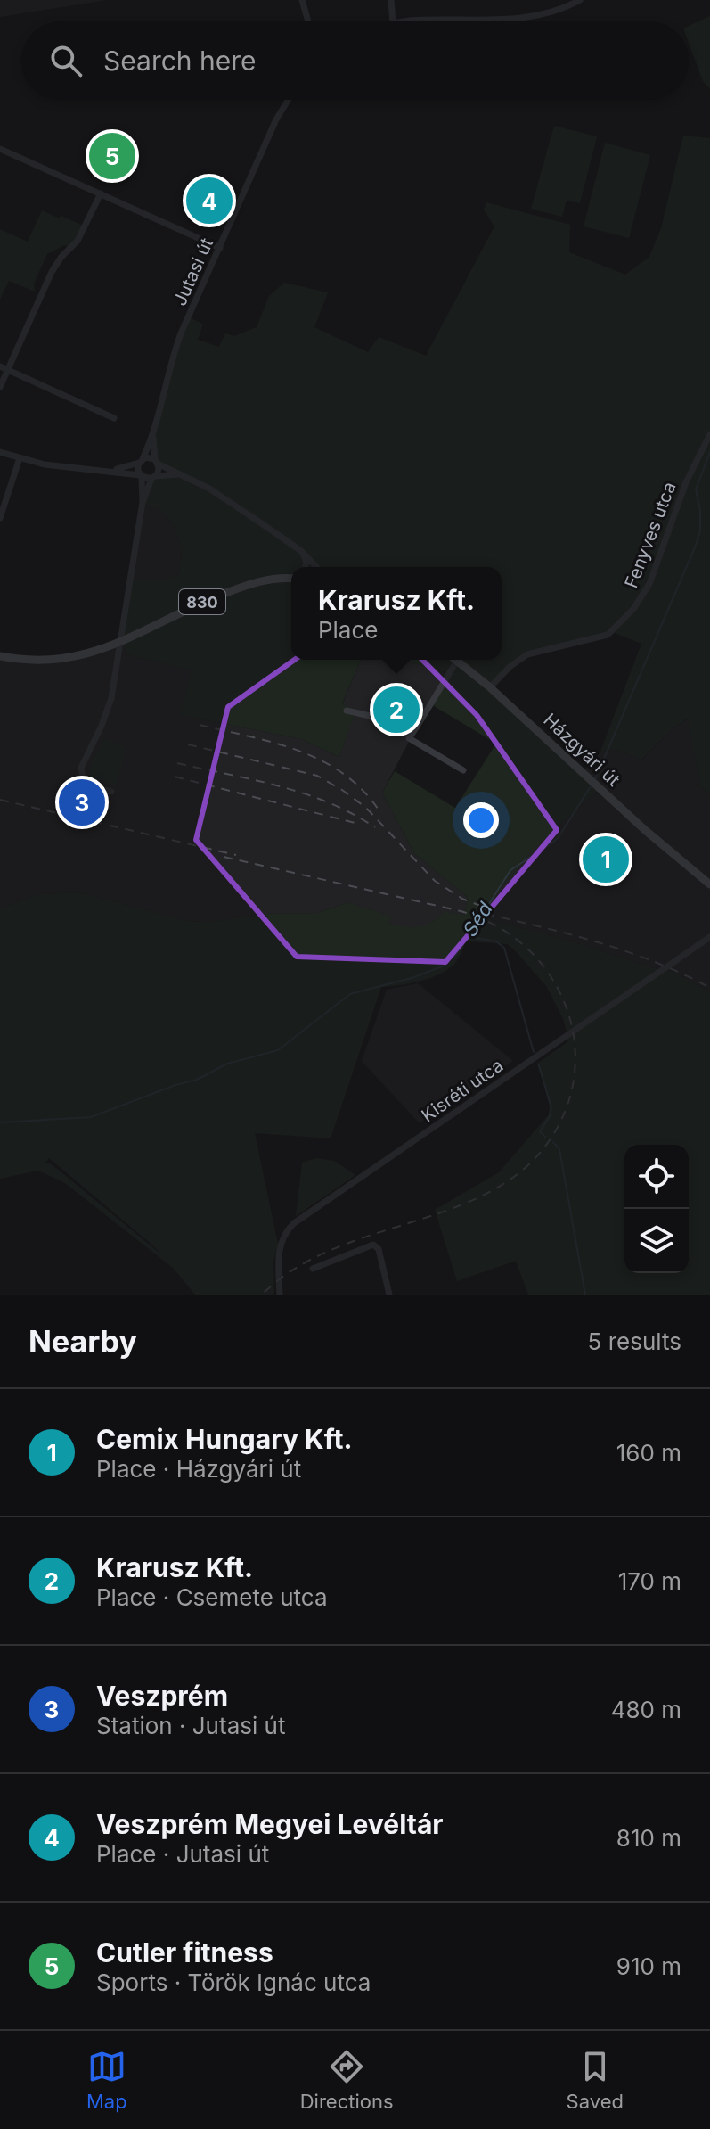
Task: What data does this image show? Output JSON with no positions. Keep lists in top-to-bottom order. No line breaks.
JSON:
{"streets":{"main road":["830","Házgyári út"],"street":["Jutasi út","Fenyves utca","Kisréti utca"]},"crossings":[["Jutasi út","830"],["Fenyves utca","Házgyári út"]],"water":["Séd"],"page":{"search":"Search here","pins":["5","4","2","3","1"],"popup":["Krarusz Kft.","Place"],"heading":["Nearby","5 results"],"list":[{"mark":"1","name":"Cemix Hungary Kft.","note":"Place · Házgyári út","value":"160 m"},{"mark":"2","name":"Krarusz Kft.","note":"Place · Csemete utca","value":"170 m"},{"mark":"3","name":"Veszprém","note":"Station · Jutasi út","value":"480 m"},{"mark":"4","name":"Veszprém Megyei Levéltár","note":"Place · Jutasi út","value":"810 m"},{"mark":"5","name":"Cutler fitness","note":"Sports · Török Ignác utca","value":"910 m"}],"nav":["Map","Directions","Saved"]}}
